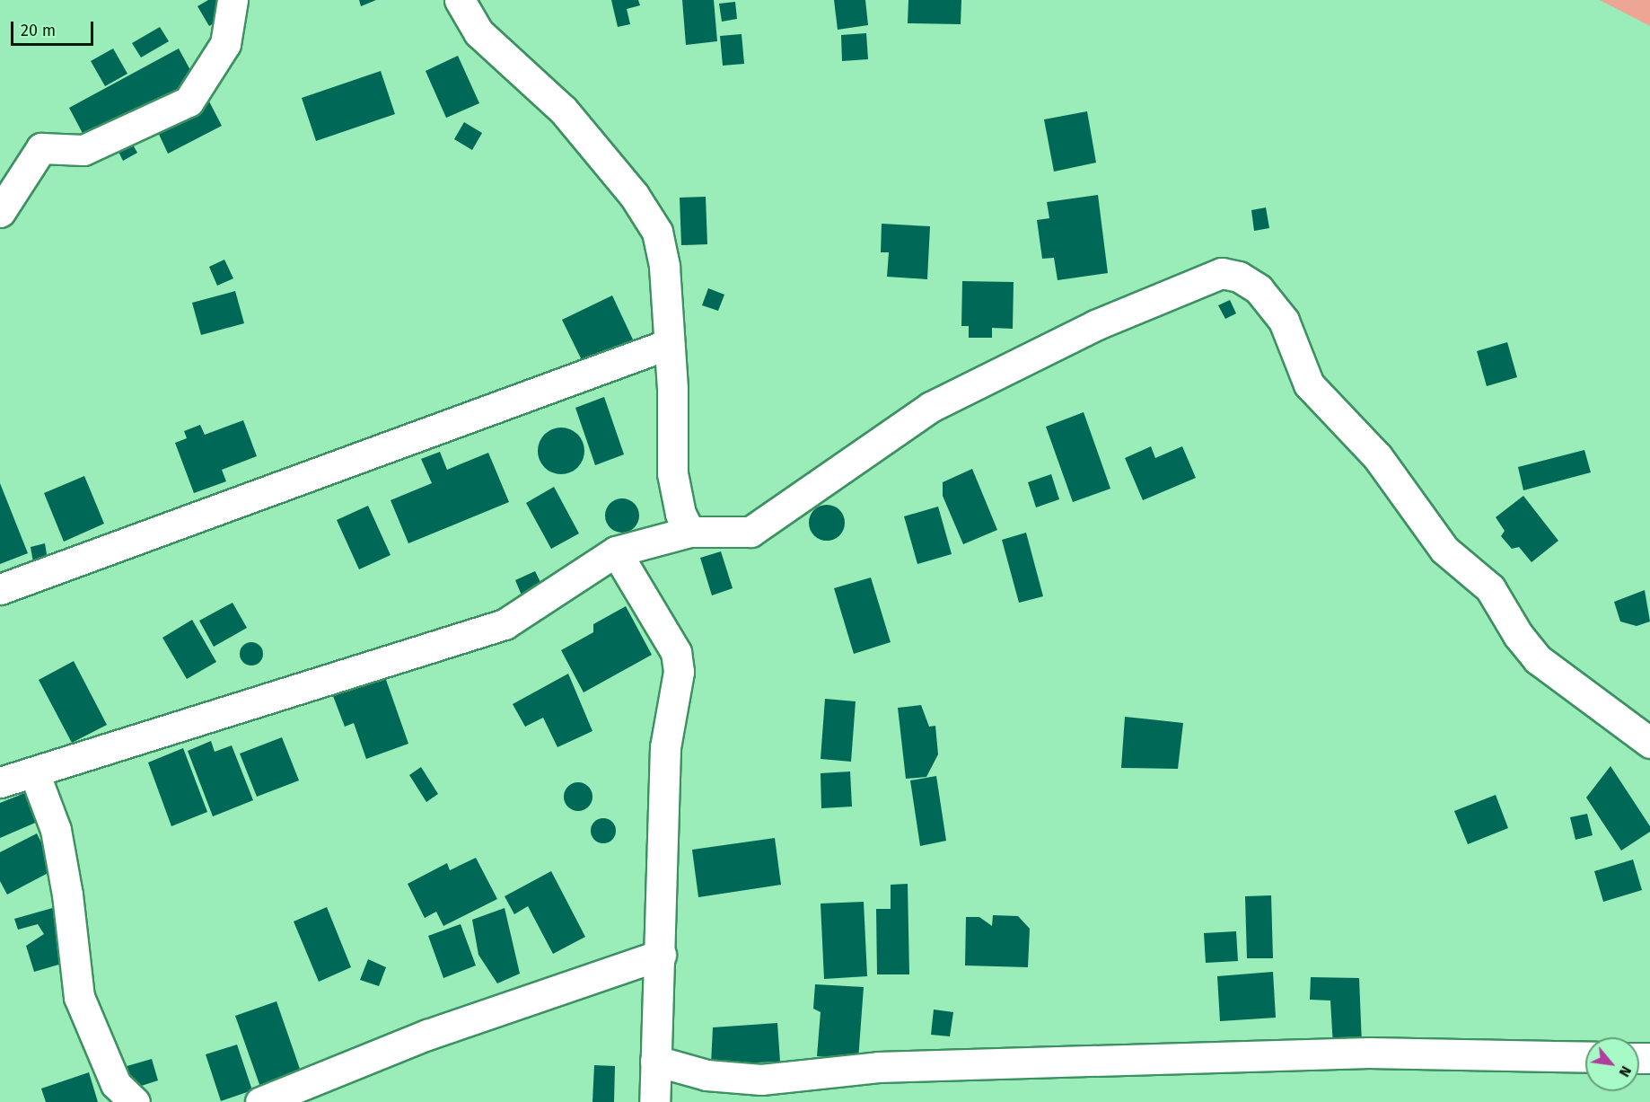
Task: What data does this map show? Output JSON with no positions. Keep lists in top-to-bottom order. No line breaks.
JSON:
{"scale_bar":"20 m","north":"bottom right"}
